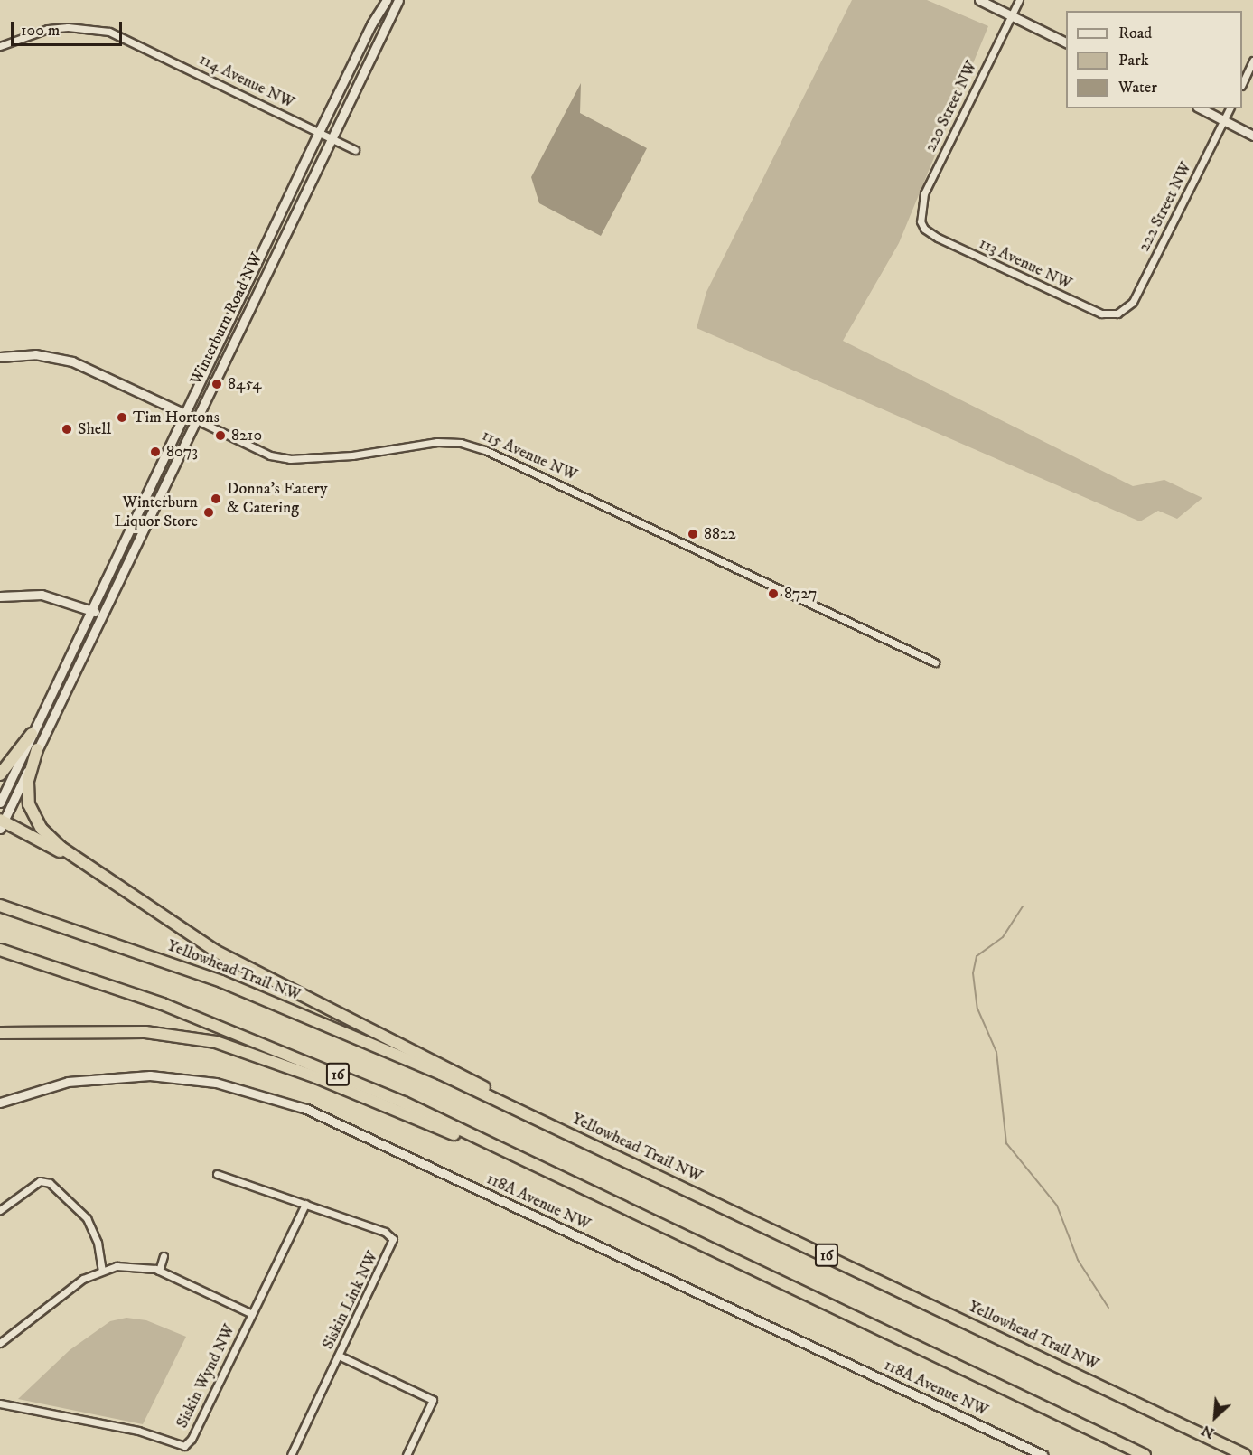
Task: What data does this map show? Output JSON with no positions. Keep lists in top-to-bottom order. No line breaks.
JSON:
{"streets":{"highway":["Yellowhead Trail NW","16"],"main road":["Winterburn Road NW","115 Avenue NW","118A Avenue NW"],"street":["114 Avenue NW","220 Street NW","222 Street NW","113 Avenue NW","Siskin Link NW","Siskin Wynd NW"]},"crossings":[["114 Avenue NW","Winterburn Road NW"],["220 Street NW","113 Avenue NW"],["222 Street NW","113 Avenue NW"],["Winterburn Road NW","115 Avenue NW"],["Siskin Link NW","Siskin Wynd NW"]],"places":["8454","Tim Hortons","Shell","8210","8073","Donna’s Eatery & Catering","Winterburn Liquor Store","8822","8727"],"legend":["Road","Park","Water"],"scale_bar":"100 m","north":"bottom left"}
